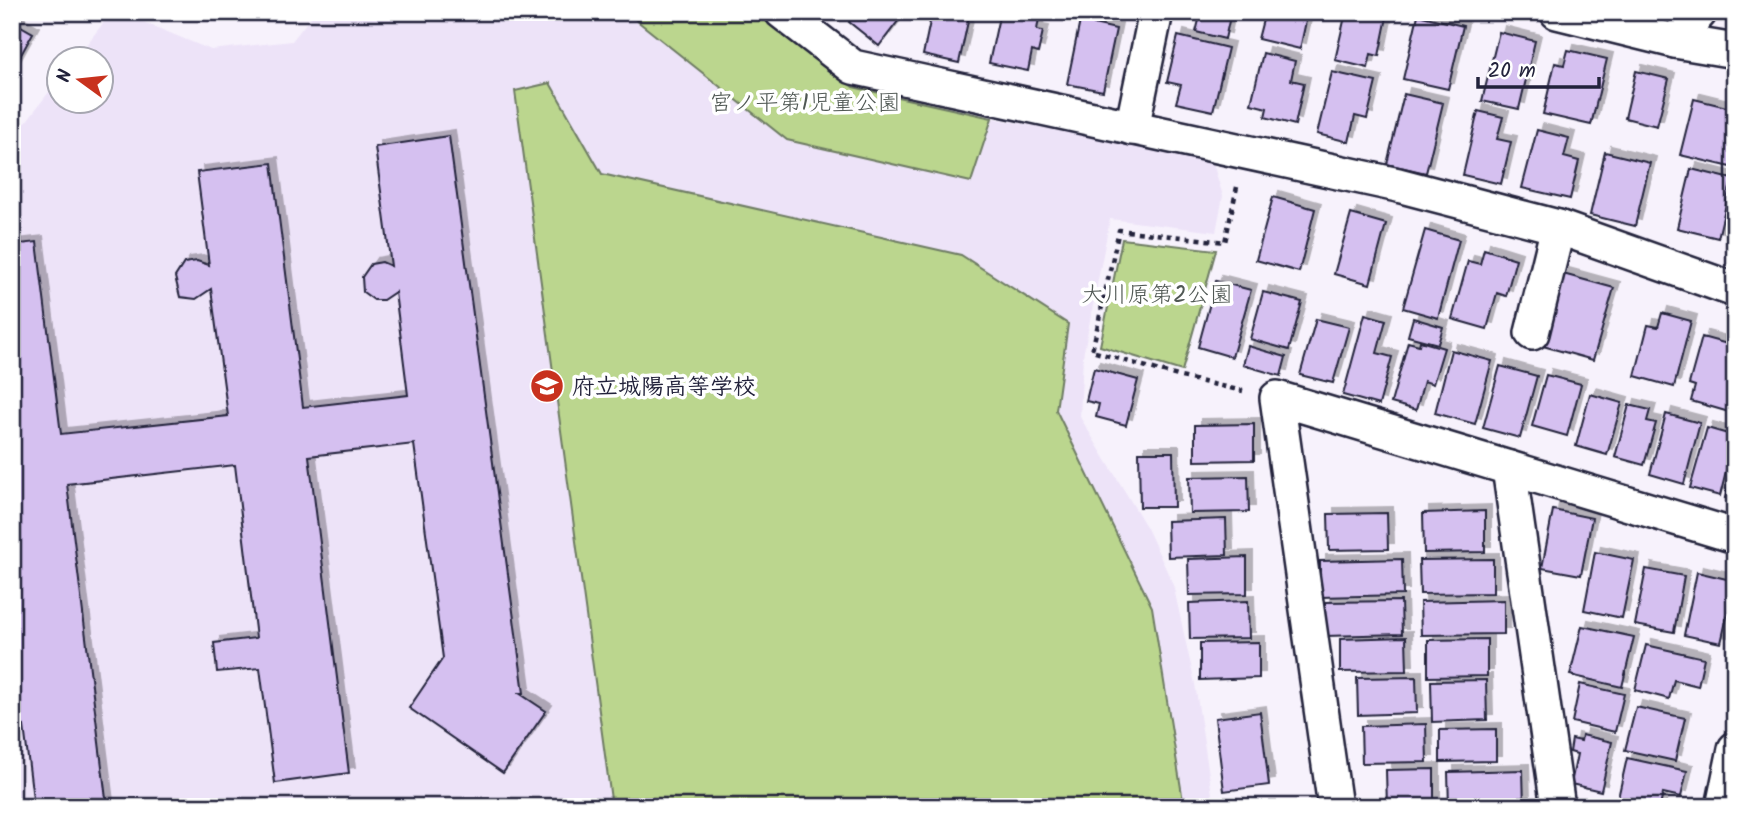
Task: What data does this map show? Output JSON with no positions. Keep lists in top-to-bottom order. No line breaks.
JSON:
{"parks":["宮ノ平第1児童公園","大川原第2公園"],"places":{"school or university":["府立城陽高等学校"]},"scale_bar":"20 m","north":"left"}
